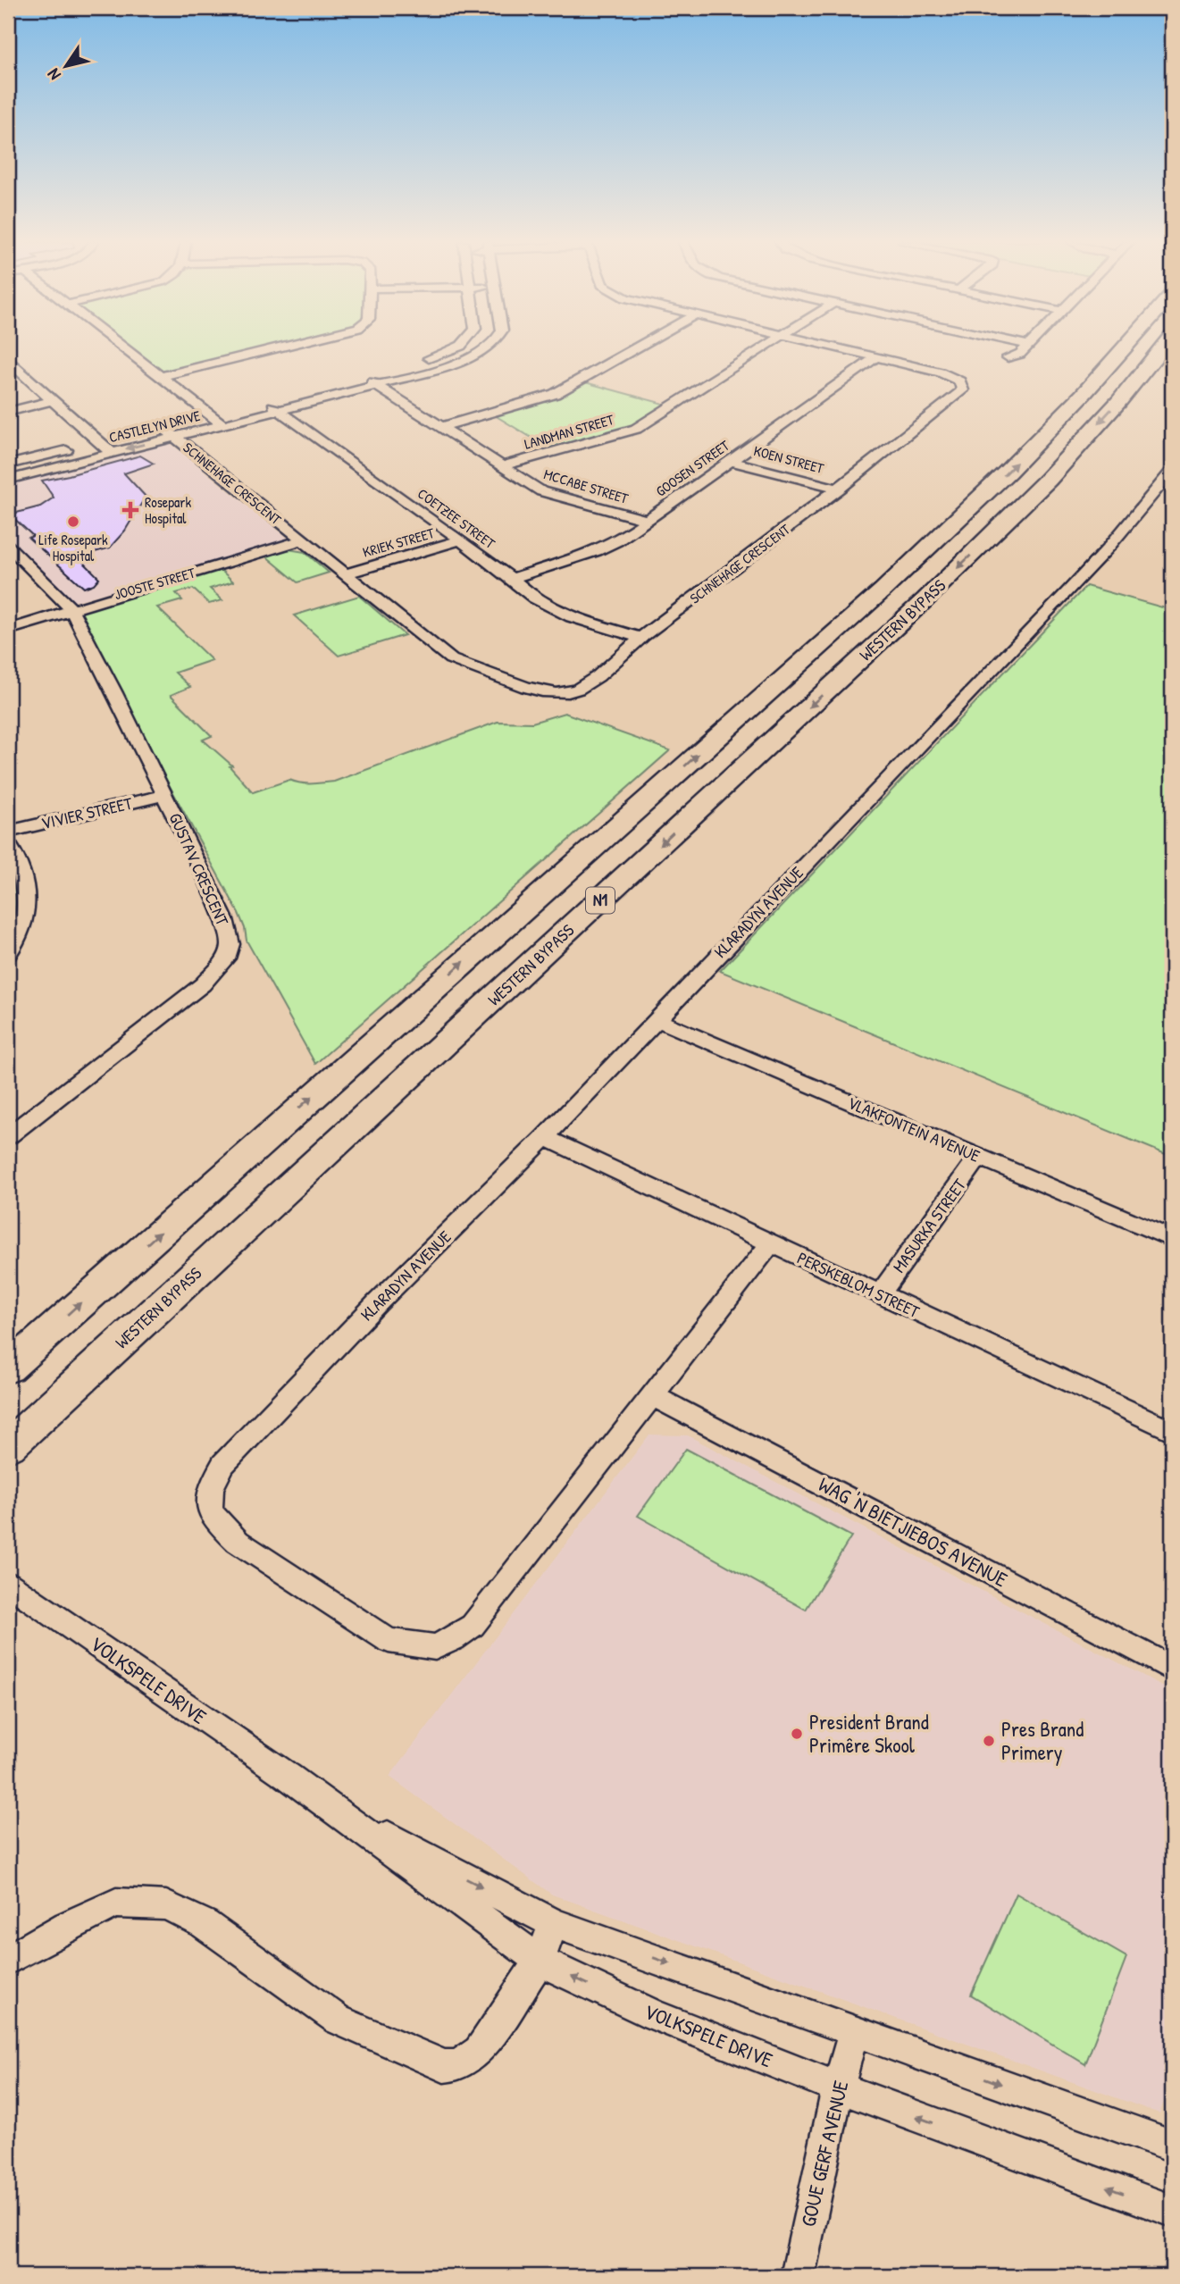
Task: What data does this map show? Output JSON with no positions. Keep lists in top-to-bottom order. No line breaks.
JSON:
{"streets":{"highway":["WESTERN BYPASS","N1"],"street":["CASTLELYN DRIVE","LANDMAN STREET","KOEN STREET","GOOSEN STREET","SCHNEHAGE CRESCENT","MCCABE STREET","COETZEE STREET","KRIEK STREET","JOOSTE STREET","VIVIER STREET","GUSTAV CRESCENT","KLARADYN AVENUE","VLAKFONTEIN AVENUE","MASURKA STREET","PERSKEBLOM STREET","WAG 'N BIETJIEBOS AVENUE","VOLKSPELE DRIVE","GOUE GERF AVENUE"]},"crossings":[["CASTLELYN DRIVE","SCHNEHAGE CRESCENT"],["CASTLELYN DRIVE","MCCABE STREET"],["CASTLELYN DRIVE","COETZEE STREET"],["LANDMAN STREET","MCCABE STREET"],["KOEN STREET","GOOSEN STREET"],["KOEN STREET","SCHNEHAGE CRESCENT"],["GOOSEN STREET","SCHNEHAGE CRESCENT"],["GOOSEN STREET","MCCABE STREET"],["GOOSEN STREET","COETZEE STREET"],["SCHNEHAGE CRESCENT","COETZEE STREET"],["SCHNEHAGE CRESCENT","KRIEK STREET"],["SCHNEHAGE CRESCENT","JOOSTE STREET"],["COETZEE STREET","KRIEK STREET"],["JOOSTE STREET","GUSTAV CRESCENT"],["VIVIER STREET","GUSTAV CRESCENT"],["KLARADYN AVENUE","VLAKFONTEIN AVENUE"],["KLARADYN AVENUE","PERSKEBLOM STREET"],["KLARADYN AVENUE","WAG 'N BIETJIEBOS AVENUE"],["VLAKFONTEIN AVENUE","MASURKA STREET"],["MASURKA STREET","PERSKEBLOM STREET"],["VOLKSPELE DRIVE","GOUE GERF AVENUE"]],"places":{"health":["Rosepark Hospital"],"other":["Life Rosepark Hospital","President Brand Primêre Skool","Pres Brand Primery"]},"north":"bottom left"}
